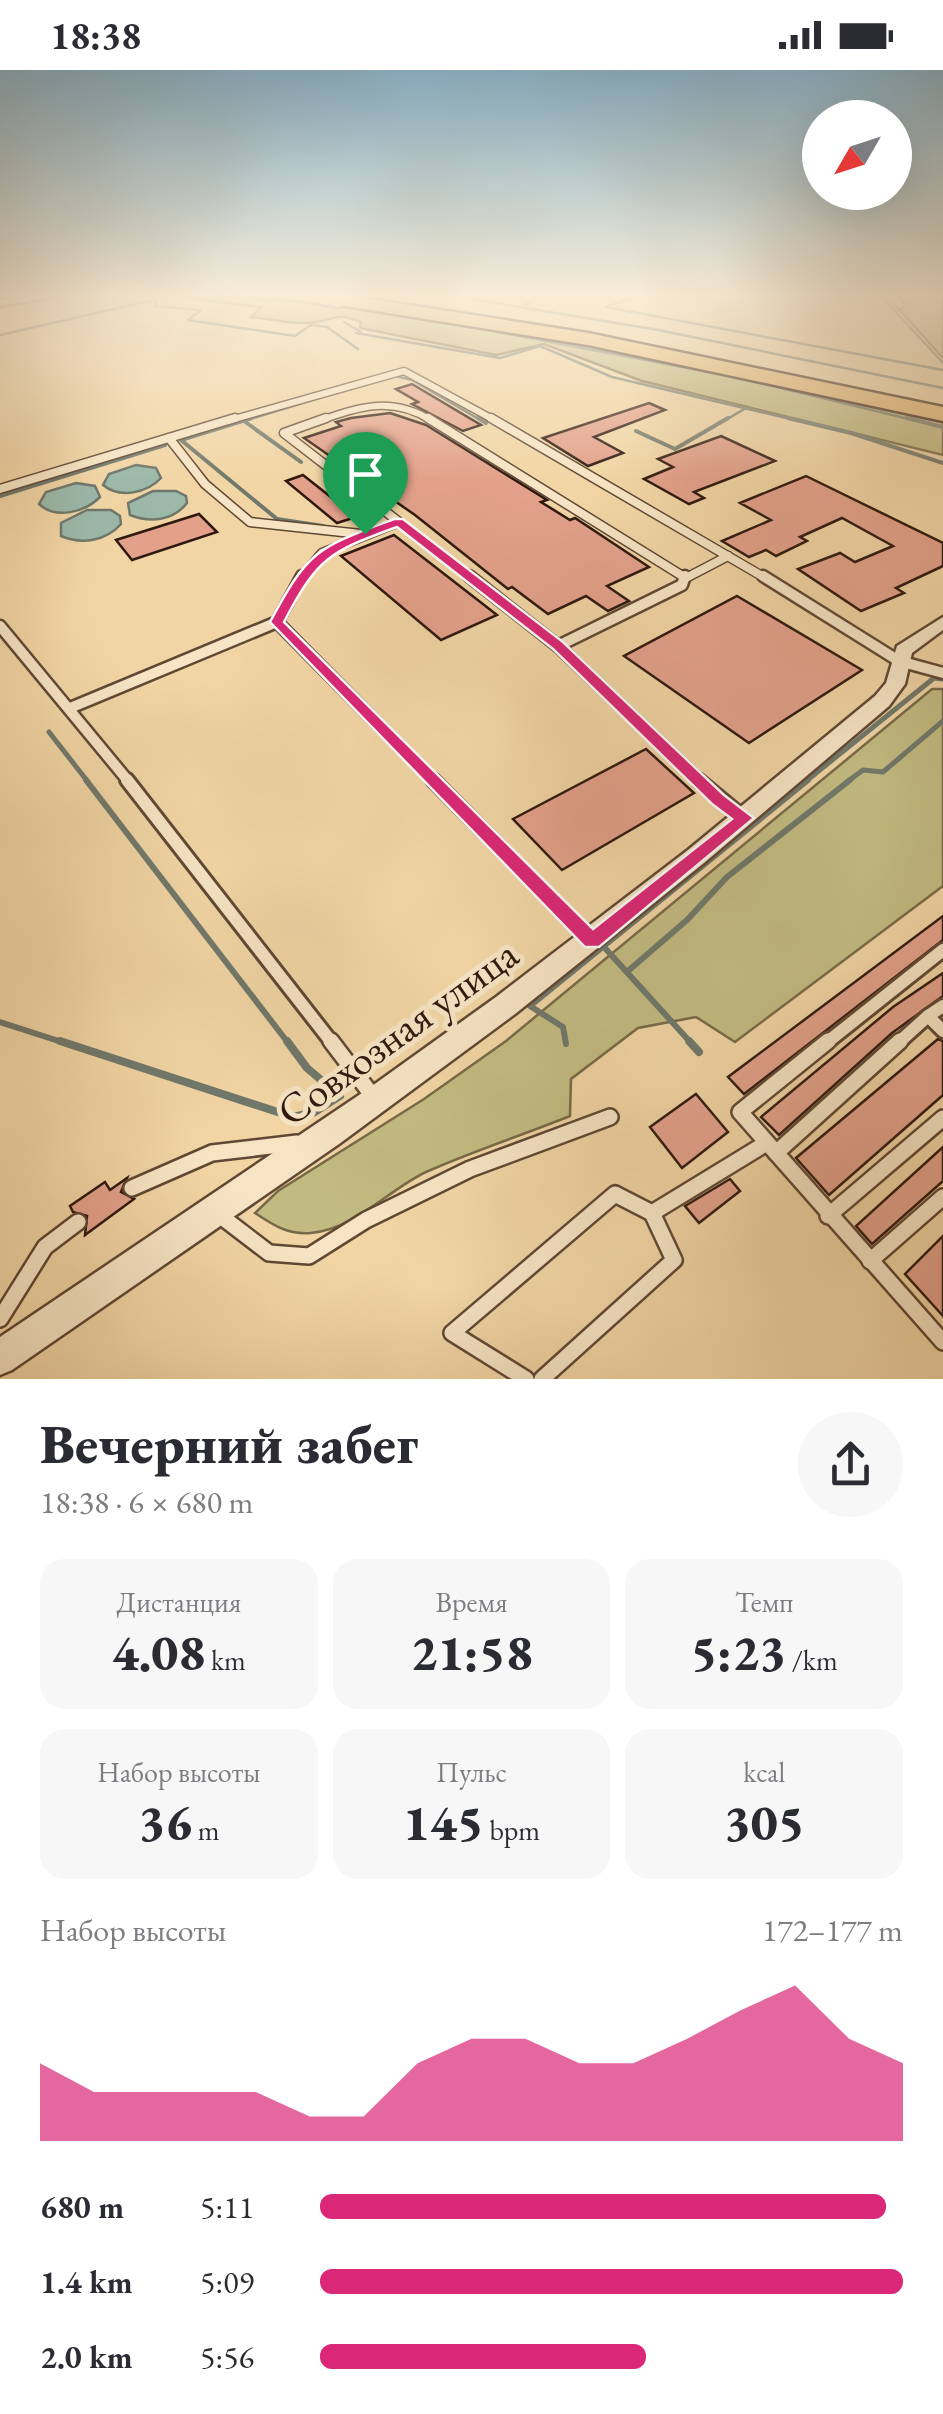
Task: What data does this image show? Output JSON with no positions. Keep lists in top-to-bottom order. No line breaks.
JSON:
{"streets":{"street":["Совхозная улица"]},"north":"bottom left","page":{"status":"18:38","heading":["Вечерний забег","18:38 · 6 × 680 m"],"stats":[["Дистанция","4.08 km"],["Время","21:58"],["Темп","5:23 /km"],["Набор высоты","36 m"],["Пульс","145 bpm"],["kcal","305"]],"chart":["Набор высоты","172–177 m"],"list":[{"name":"680 m","note":"5:11"},{"name":"1.4 km","note":"5:09"},{"name":"2.0 km","note":"5:56"}]}}
